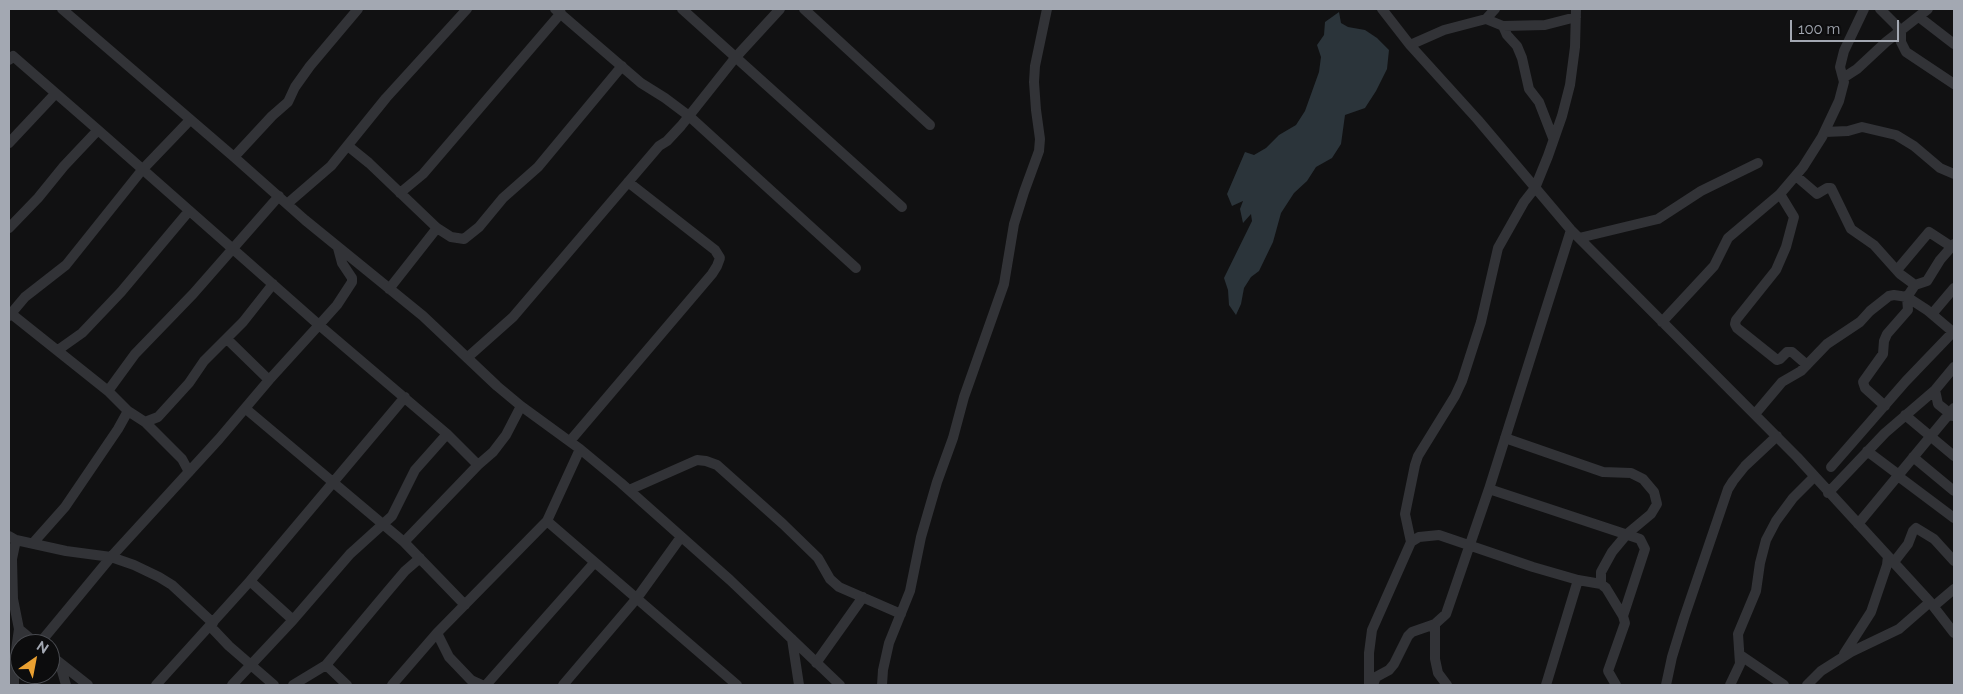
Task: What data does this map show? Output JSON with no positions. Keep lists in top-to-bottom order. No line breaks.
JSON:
{"scale_bar":"100 m","north":"top right"}
